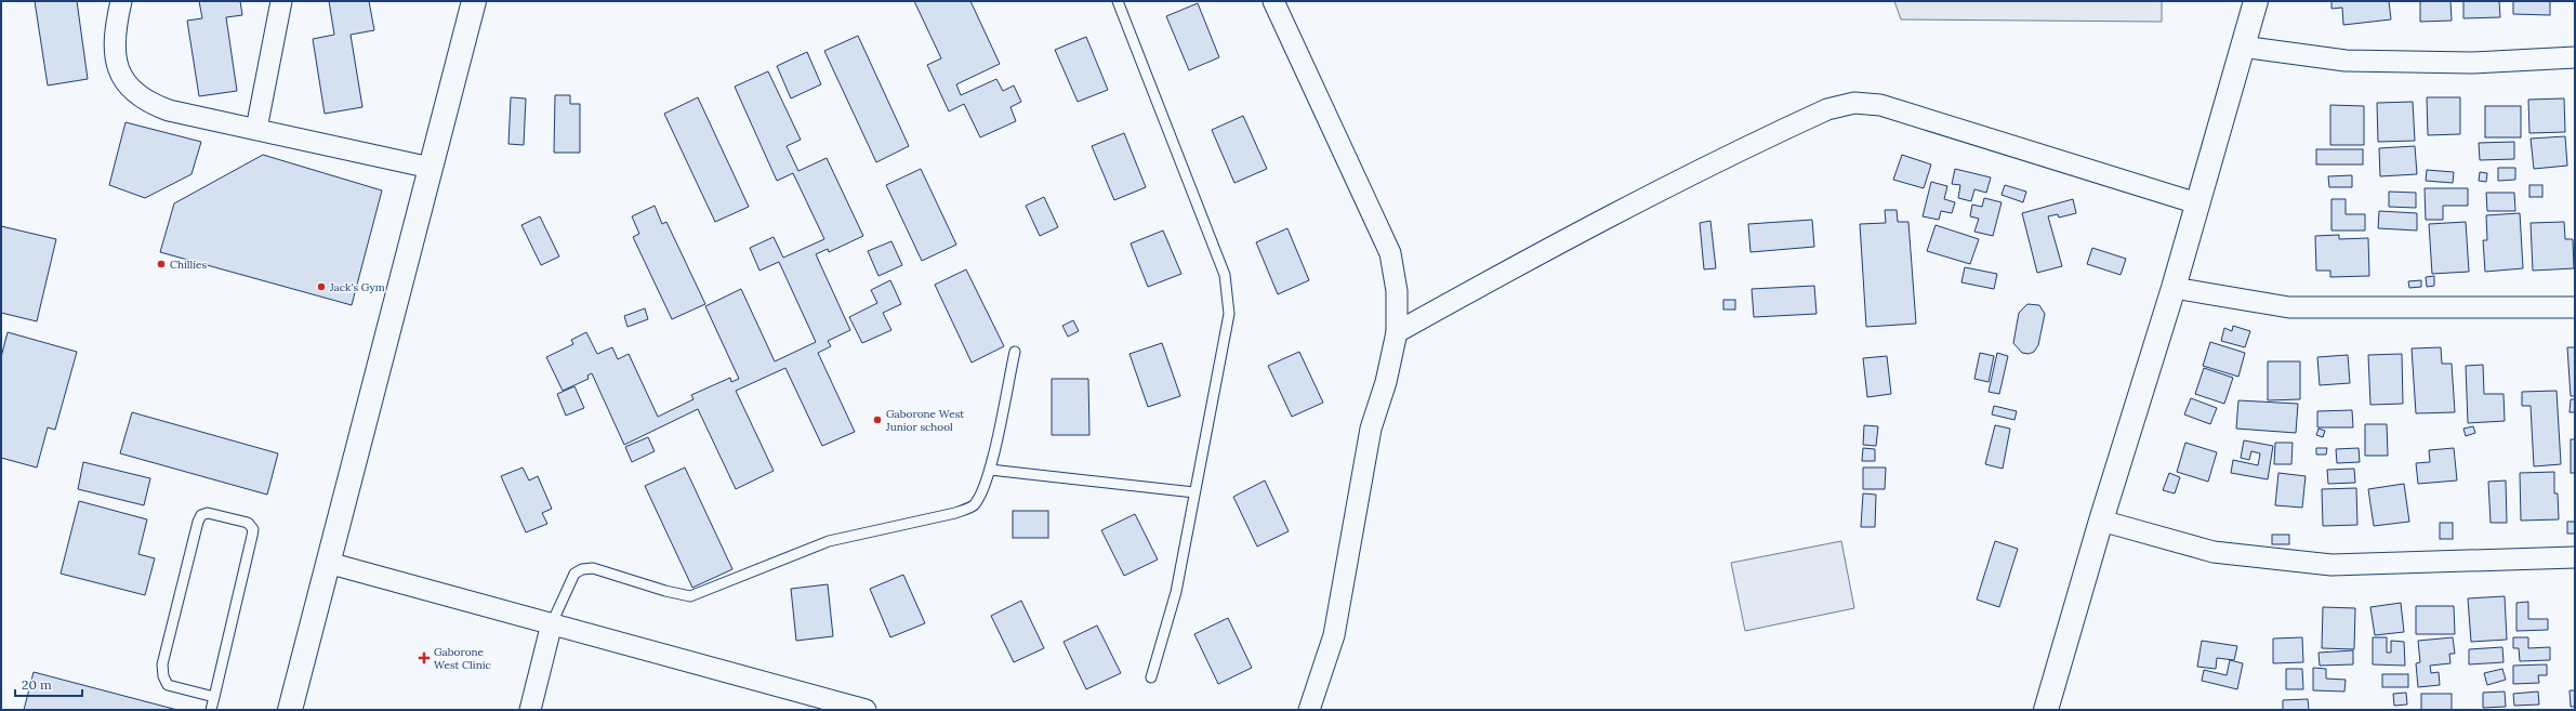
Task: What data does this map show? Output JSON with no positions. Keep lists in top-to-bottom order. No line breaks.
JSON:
{"places":{"other":["Chillies","Jack's Gym","Gaborone West Junior school"],"health":["Gaborone West Clinic"]},"scale_bar":"20 m"}
